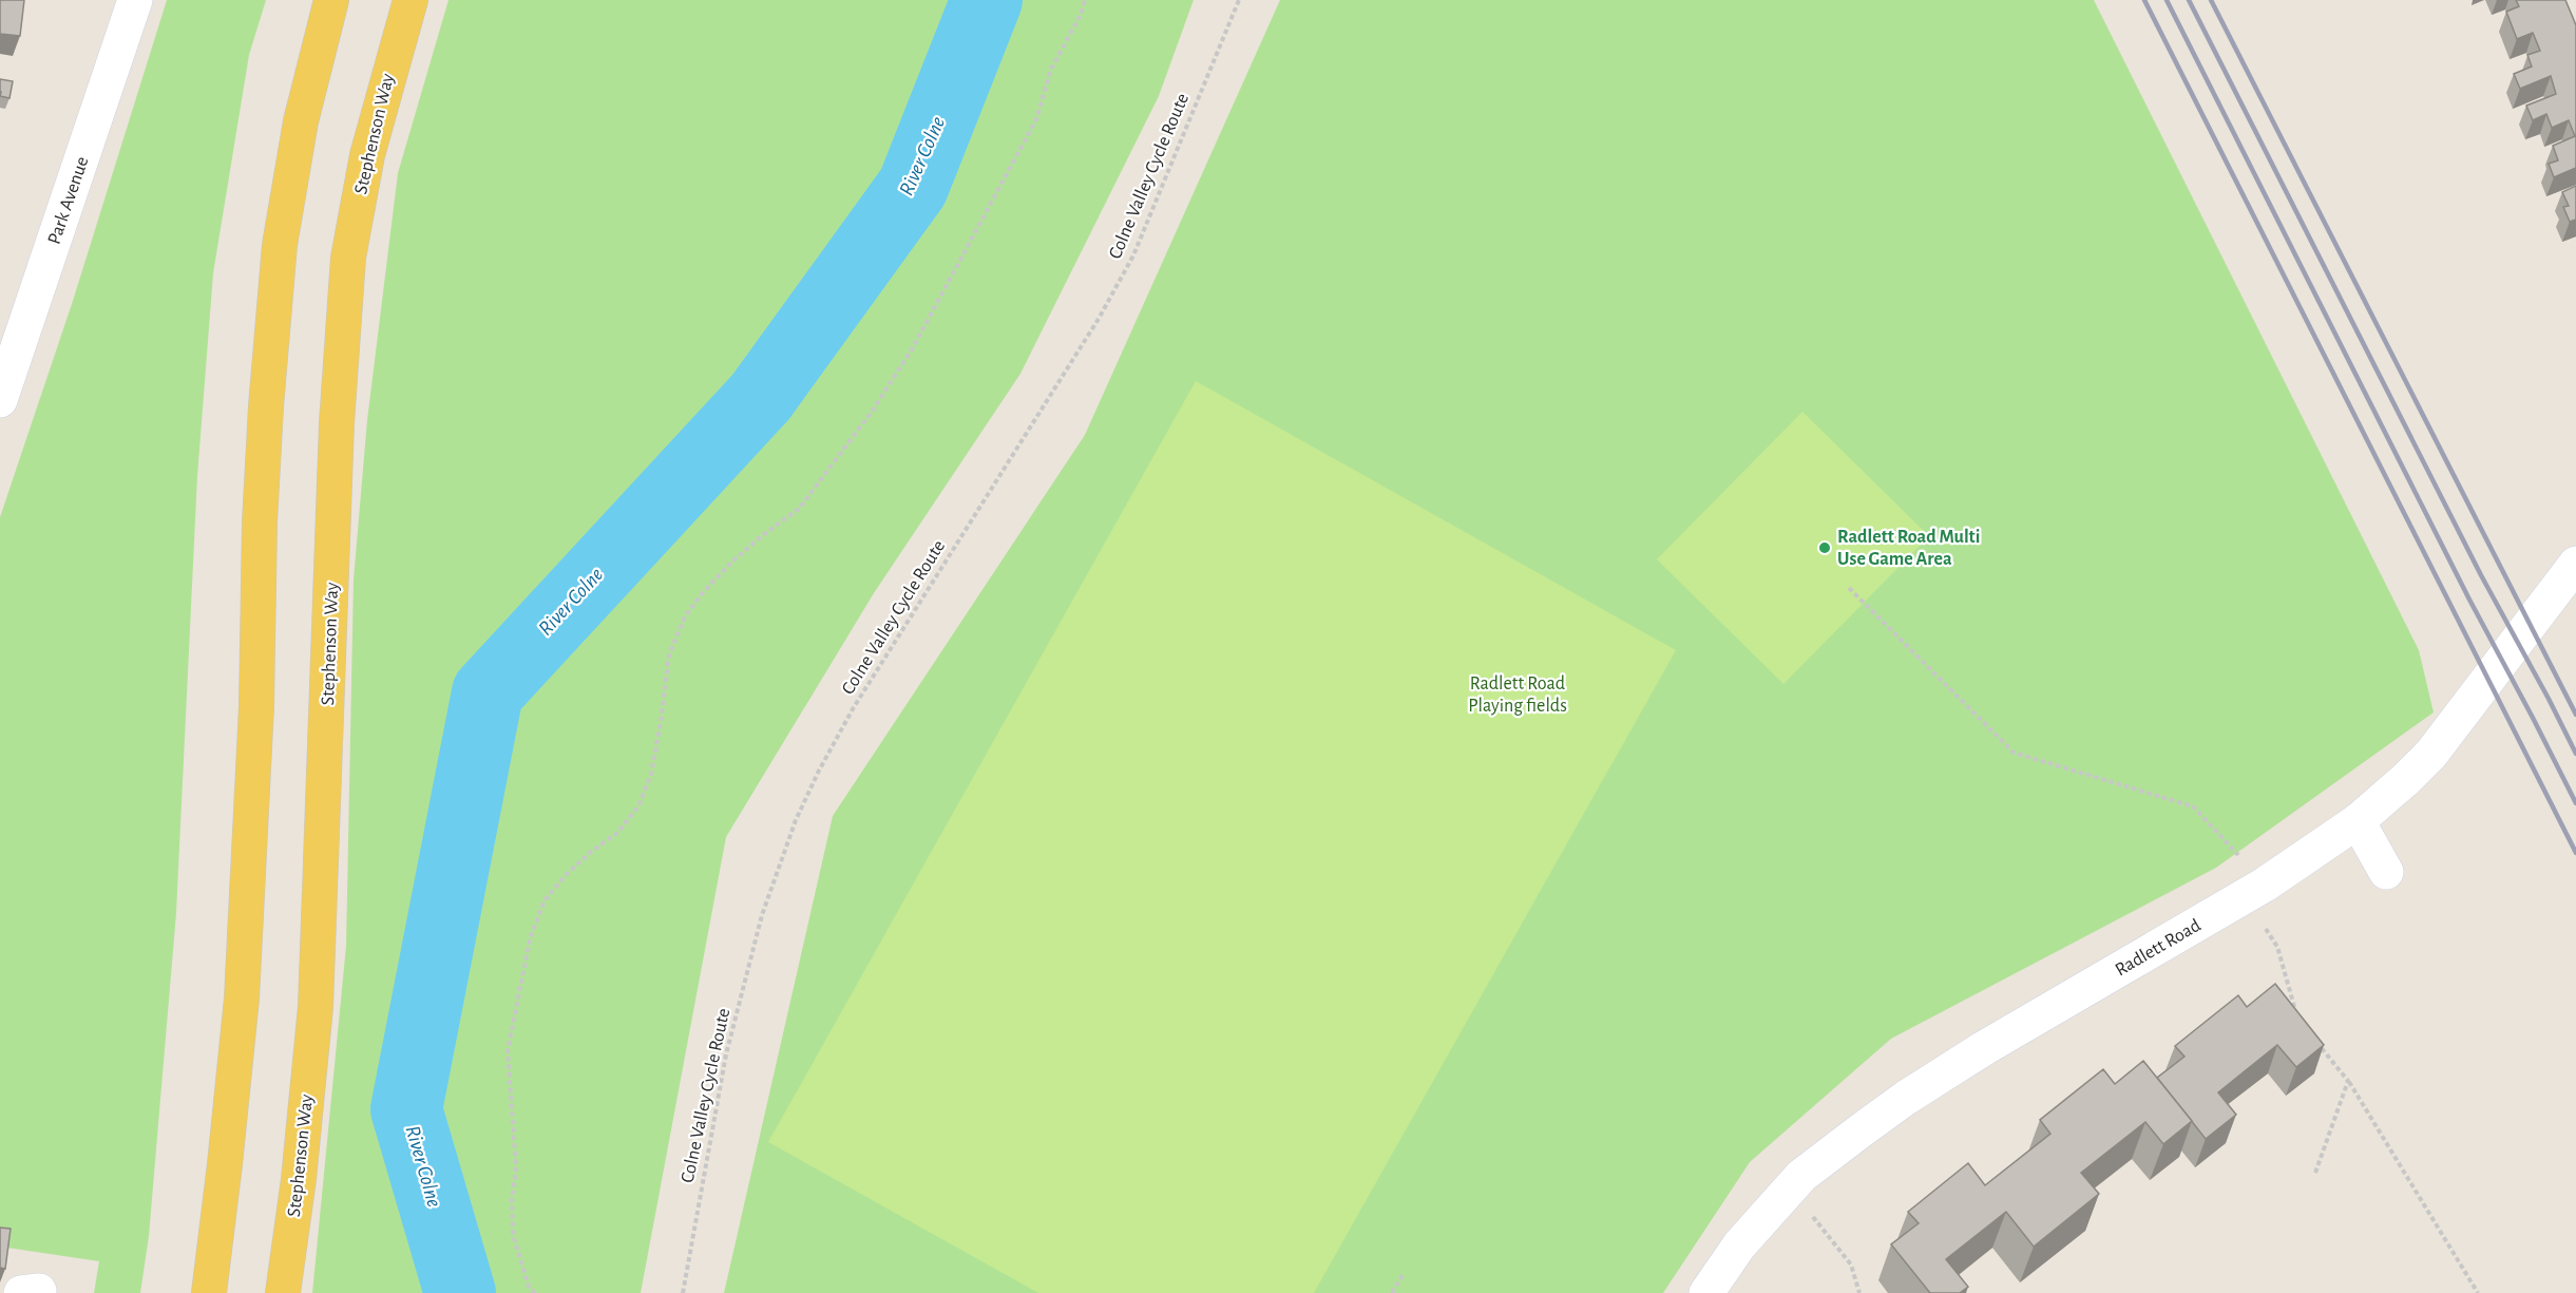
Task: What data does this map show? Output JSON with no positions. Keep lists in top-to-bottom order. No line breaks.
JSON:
{"streets":{"main road":["Stephenson Way"],"street":["Park Avenue","Radlett Road"],"path":["Colne Valley Cycle Route"]},"water":["River Colne"],"parks":["Radlett Road Playing fields"],"places":["Radlett Road Multi Use Game Area"]}
